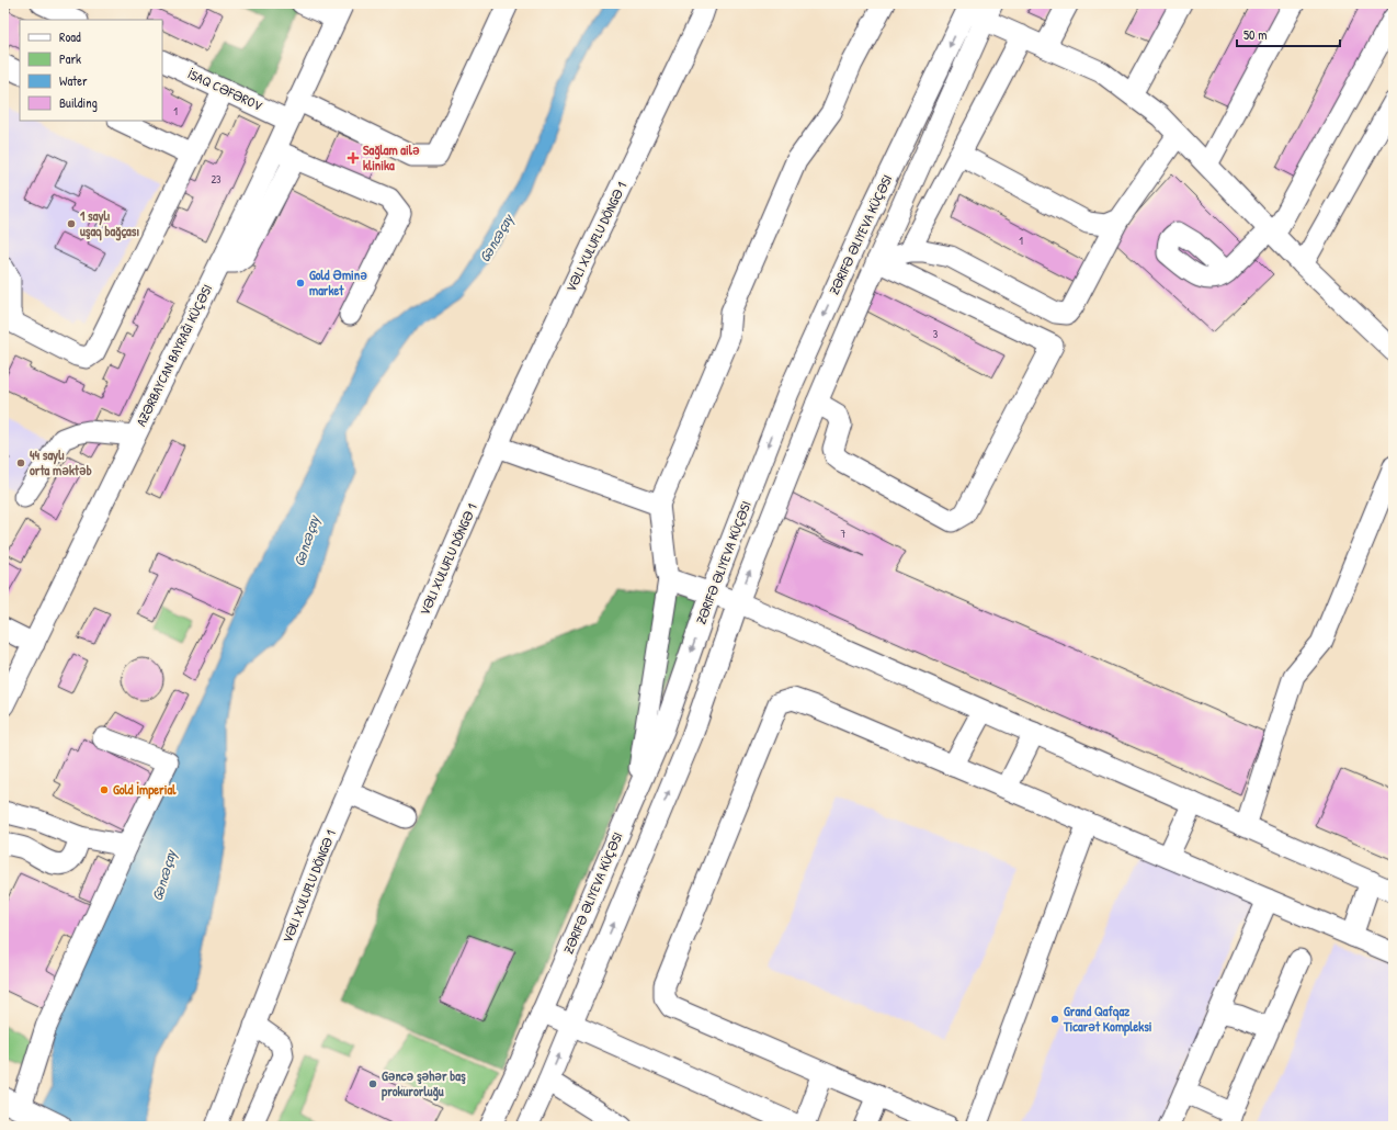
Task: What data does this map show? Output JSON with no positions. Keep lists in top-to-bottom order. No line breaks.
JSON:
{"streets":{"street":["İSAQ CƏFƏROV","ZƏRIFƏ ƏLIYEVA KÜÇƏSI","VƏLI XULUFLU DÖNGƏ 1"]},"water":["Gəncəçay"],"places":{"health":["Sağlam ailə klinika"],"other":["1 saylı uşaq bağçası","Gold Əminə market","44 saylı orta məktəb","Gold İmperial","Grand Qafqaz Ticarət Kompleksi","Gəncə şəhər baş prokurorluğu"]},"house_numbers":["1","23","1","3","7"],"legend":["Road","Park","Water","Building"],"scale_bar":"50 m"}
